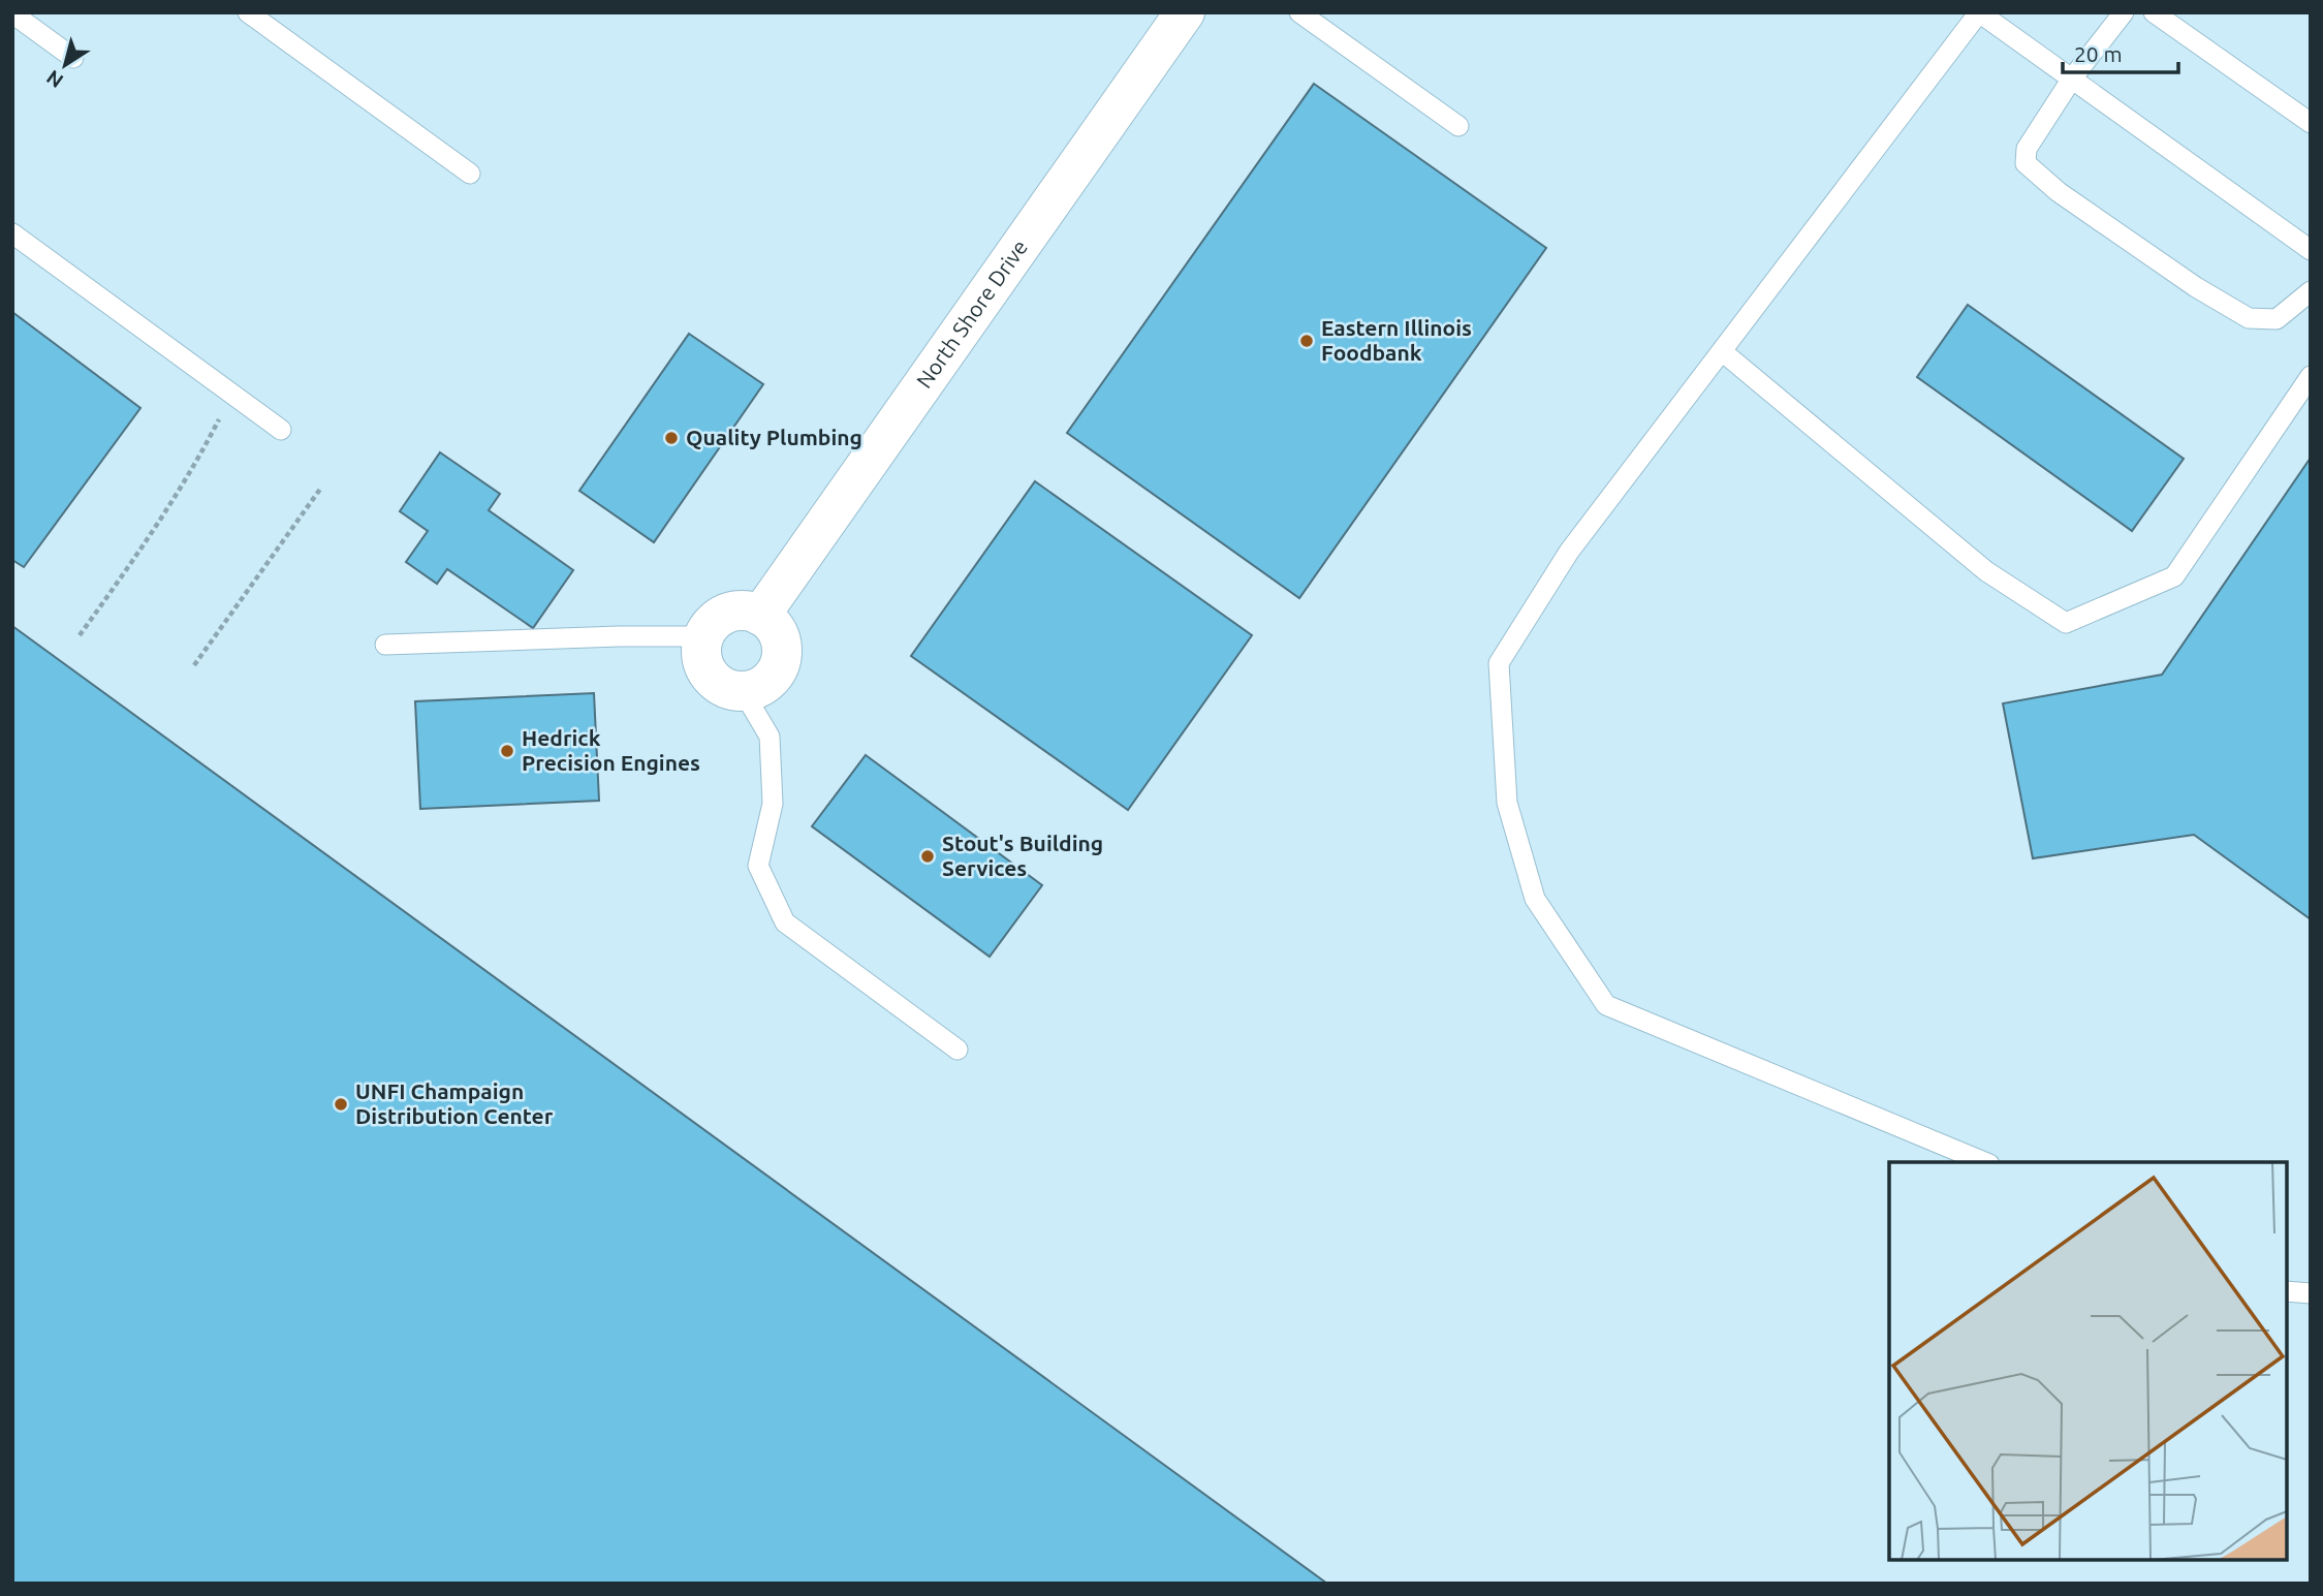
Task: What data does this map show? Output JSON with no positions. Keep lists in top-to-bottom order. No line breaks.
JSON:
{"streets":{"street":["North Shore Drive"]},"places":["Eastern Illinois Foodbank","Quality Plumbing","Hedrick Precision Engines","Stout's Building Services","UNFI Champaign Distribution Center"],"scale_bar":"20 m","north":"bottom left"}
